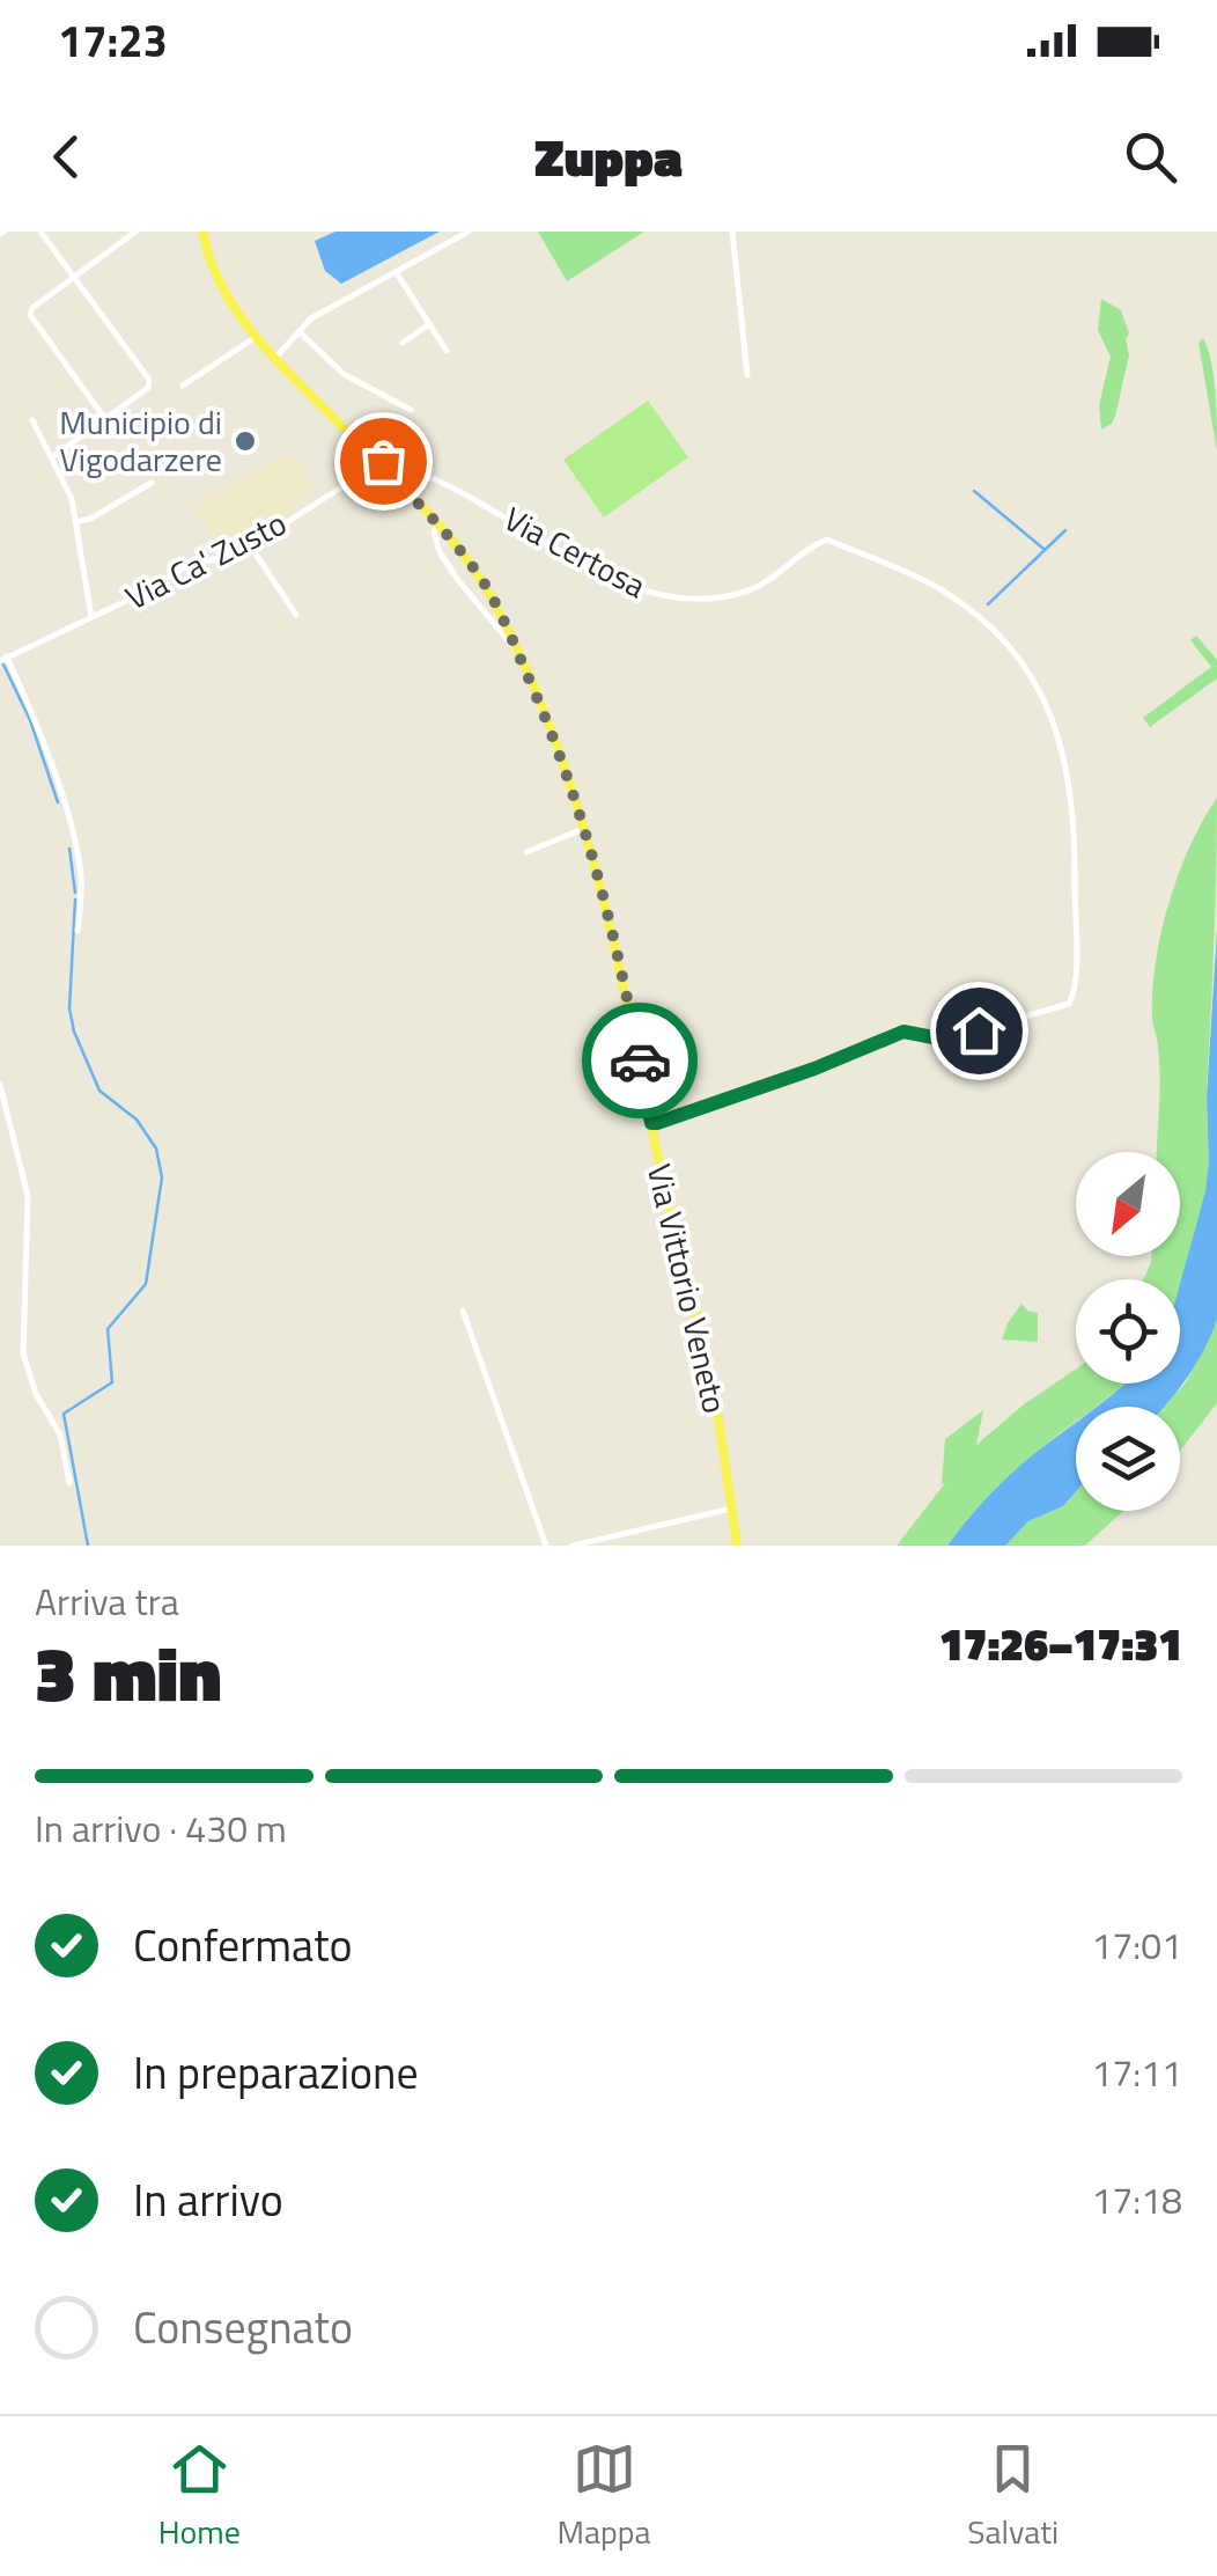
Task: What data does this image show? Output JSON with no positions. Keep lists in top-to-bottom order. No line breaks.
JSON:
{"streets":{"main road":["Via Vittorio Veneto"],"street":["Via Certosa","Via Ca' Zusto"]},"crossings":[["Via Certosa","Via Ca' Zusto"],["Via Certosa","Via Vittorio Veneto"],["Via Ca' Zusto","Via Vittorio Veneto"]],"places":["Municipio di Vigodarzere"],"north":"bottom left","page":{"status":"17:23","header":"Zuppa","heading":["3 min","Arriva tra","17:26–17:31"],"bar":"In arrivo · 430 m","list":[["Confermato","17:01"],["In preparazione","17:11"],["In arrivo","17:18"],"Consegnato"],"tabs":["Home","Mappa","Salvati"]}}
